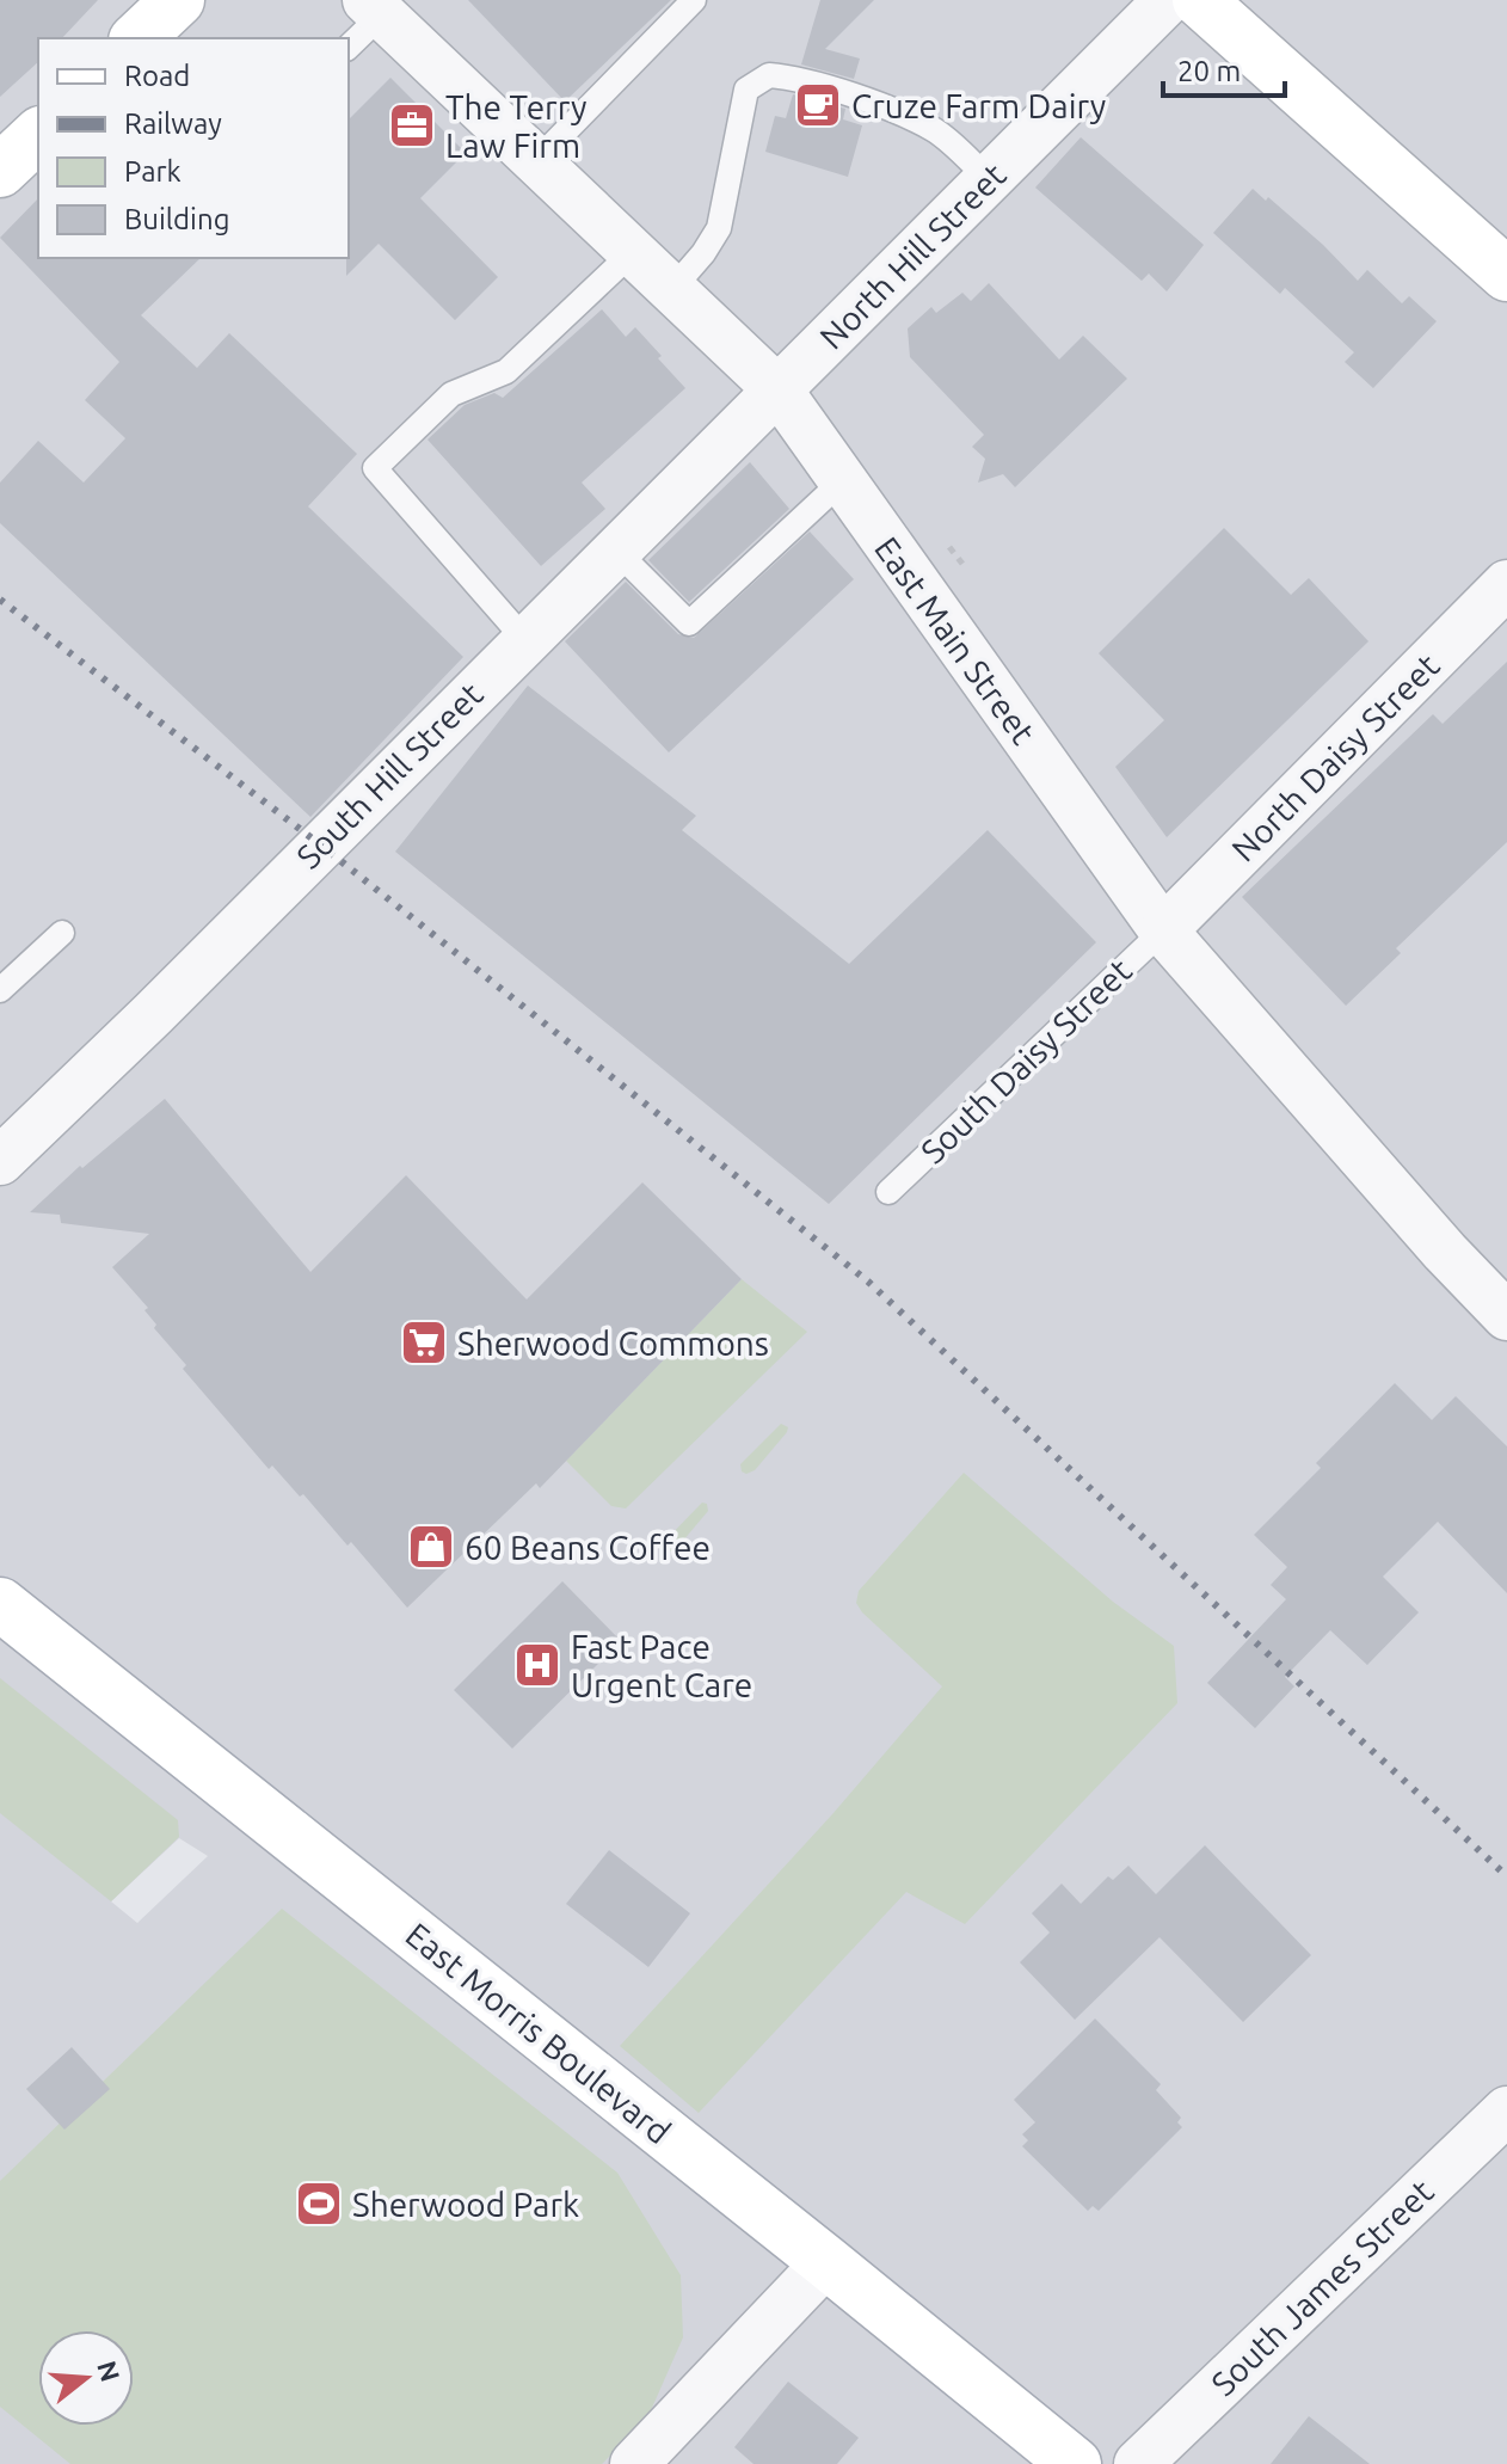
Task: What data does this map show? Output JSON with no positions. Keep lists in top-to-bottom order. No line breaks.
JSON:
{"streets":{"main road":["East Morris Boulevard"],"street":["North Hill Street","East Main Street","North Daisy Street","South Hill Street","South James Street"],"lane":["South Daisy Street"]},"crossings":[["North Hill Street","East Main Street"],["North Hill Street","South Hill Street"],["East Main Street","North Daisy Street"],["East Main Street","South Hill Street"],["East Main Street","South Daisy Street"],["North Daisy Street","South Daisy Street"]],"places":{"cafe":["Cruze Farm Dairy"],"office":["The Terry Law Firm"],"supermarket":["Sherwood Commons"],"shop":["60 Beans Coffee"],"hospital":["Fast Pace Urgent Care"],"sports":["Sherwood Park"]},"legend":["Road","Railway","Park","Building"],"scale_bar":"20 m","north":"right"}
